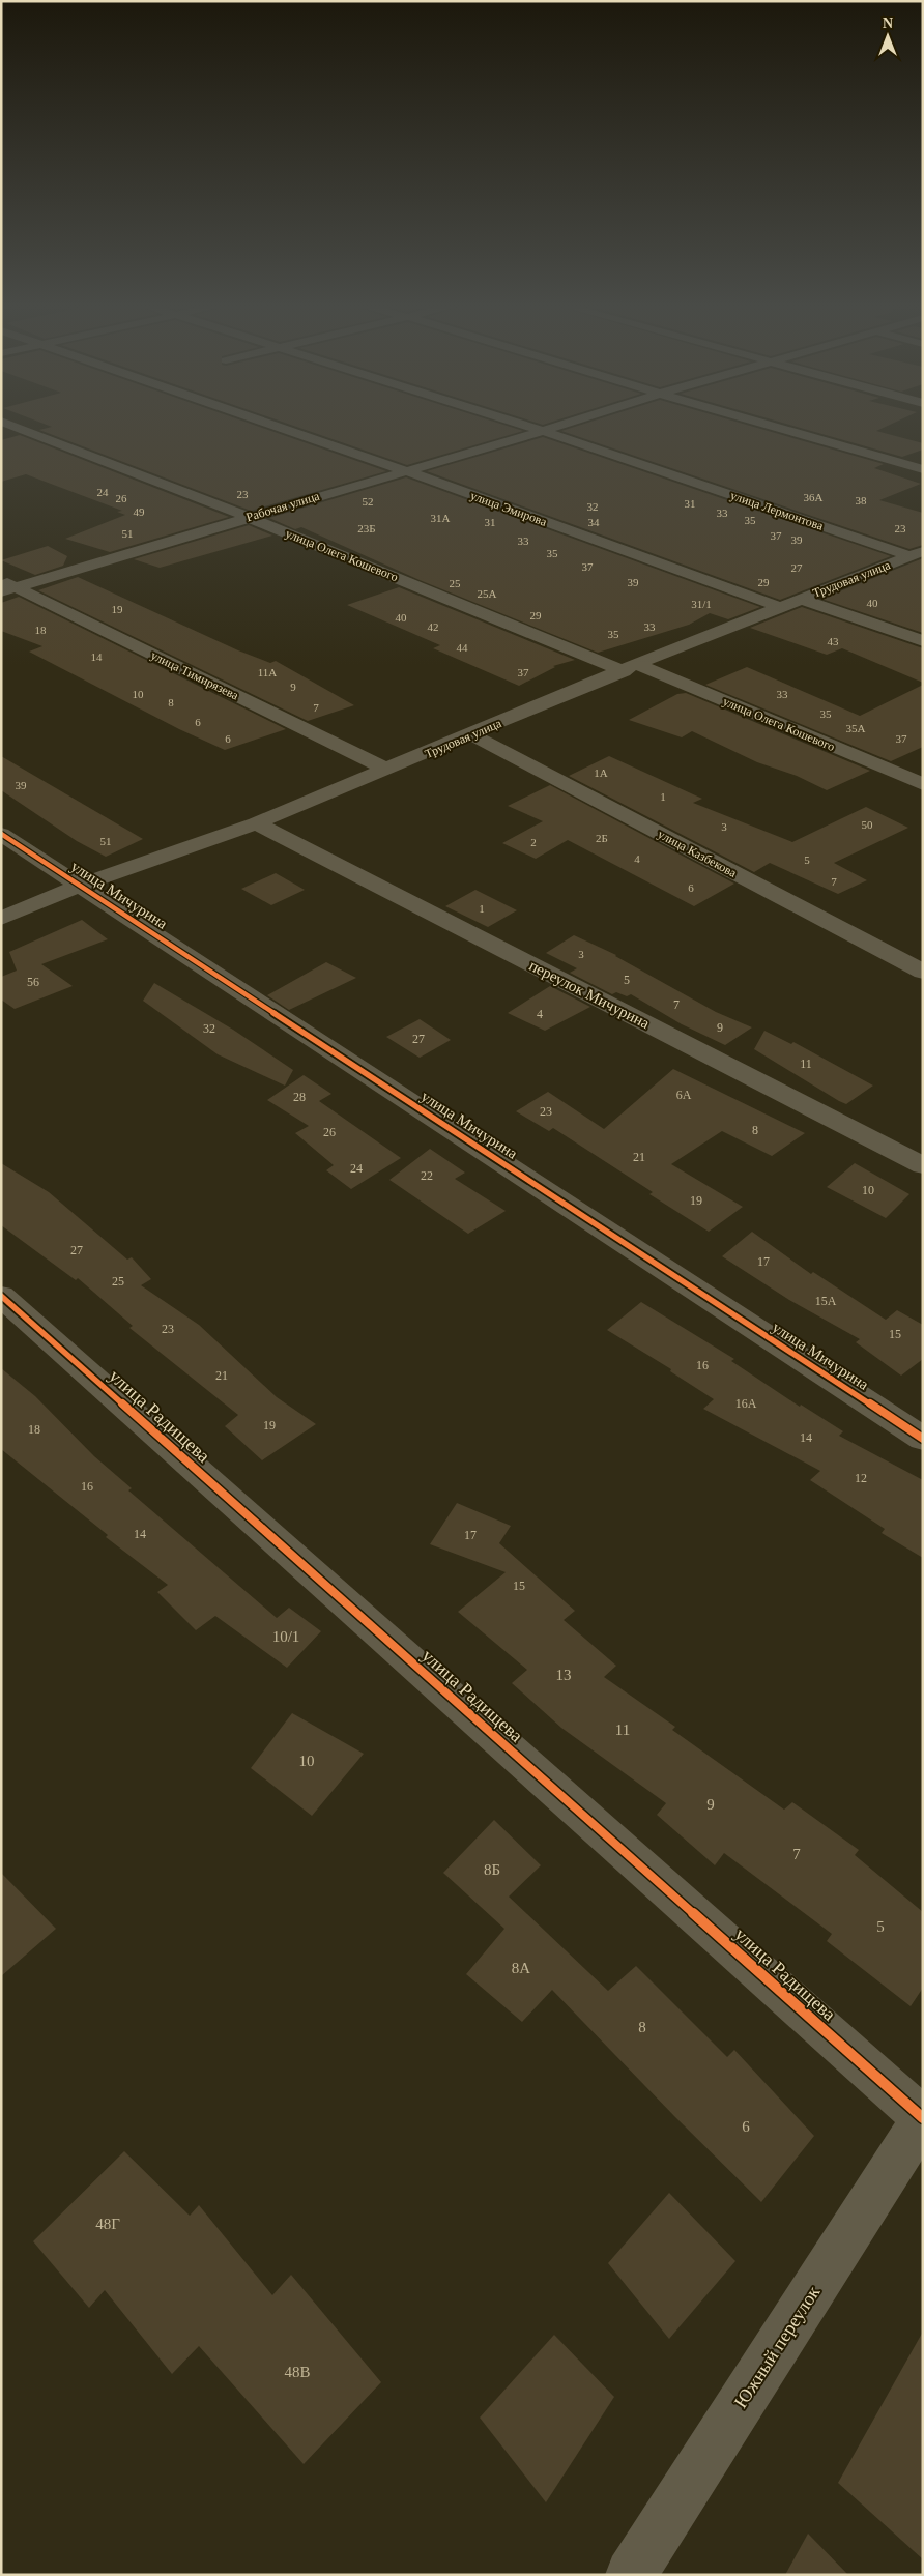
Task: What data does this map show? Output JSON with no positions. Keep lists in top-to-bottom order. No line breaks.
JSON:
{"streets":{"street":["Рабочая улица","улица Эмирова","улица Лермонтова","улица Олега Кошевого","Трудовая улица","улица Тимирязева","улица Казбекова","улица Мичурина","переулок Мичурина","улица Радищева","Южный переулок"]},"crossings":[["Рабочая улица","улица Эмирова"],["Рабочая улица","улица Лермонтова"],["Рабочая улица","улица Олега Кошевого"],["Рабочая улица","улица Тимирязева"],["улица Эмирова","Трудовая улица"],["улица Лермонтова","Трудовая улица"],["улица Олега Кошевого","Трудовая улица"],["Трудовая улица","улица Тимирязева"],["Трудовая улица","улица Казбекова"],["Трудовая улица","улица Мичурина"],["Трудовая улица","переулок Мичурина"],["улица Радищева","Южный переулок"]],"house_numbers":["24","23","36А","26","38","52","31","32","49","33","31А","35","31","34","23Б","23","51","37","39","33","35","37","27","39","29","25","25А","40","31/1","19","29","40","42","33","18","35","43","44","14","11А","37","9","10","33","8","7","35","6","35А","6","37","1А","39","1","50","3","2Б","51","2","4","5","7","6","1","3","5","56","7","4","9","32","27","11","6А","28","23","8","26","21","24","22","10","19","27","17","25","15А","23","15","16","21","16А","19","18","14","12","16","14","17","15","10/1","13","11","10","9","7","8Б","5","8А","8","6","48Г","48В"],"north":"top"}
